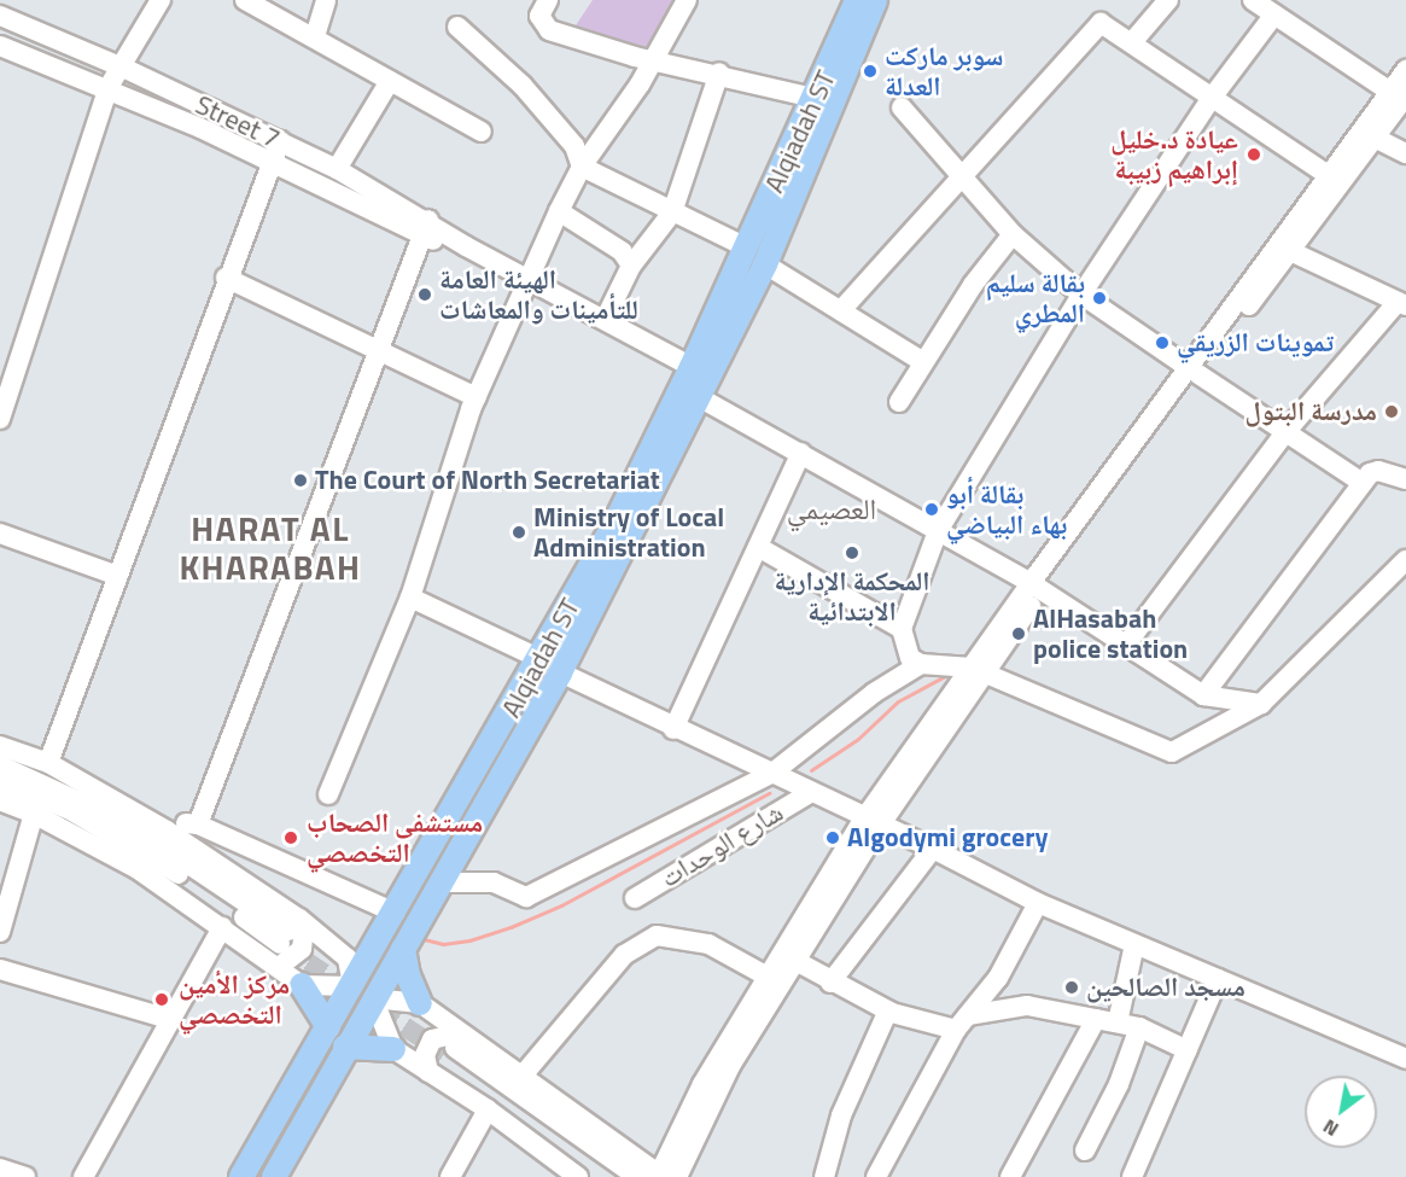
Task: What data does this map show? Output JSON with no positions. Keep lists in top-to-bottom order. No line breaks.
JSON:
{"streets":{"main road":["Alqiadah ST"],"street":["Street 7","شارع الوحدات"]},"crossings":[["Street 7","Alqiadah ST"]],"districts":["العصيمي","HARAT AL KHARABAH"],"places":["سوبر ماركت العدلة","عيادة د.خليل إبراهيم زبيبة","الهيئة العامة للتأمينات والمعاشات","بقالة سليم المطري","تموينات الزريقي","مدرسة البتول","The Court of North Secretariat","بقالة أبو بهاء البياضي","Ministry of Local Administration","المحكمة الإدارية الابتدائية","AlHasabah police station","مستشفى الصحاب التخصصي","Algodymi grocery","مسجد الصالحين","مركز الأمين التخصصي"],"north":"bottom left"}
